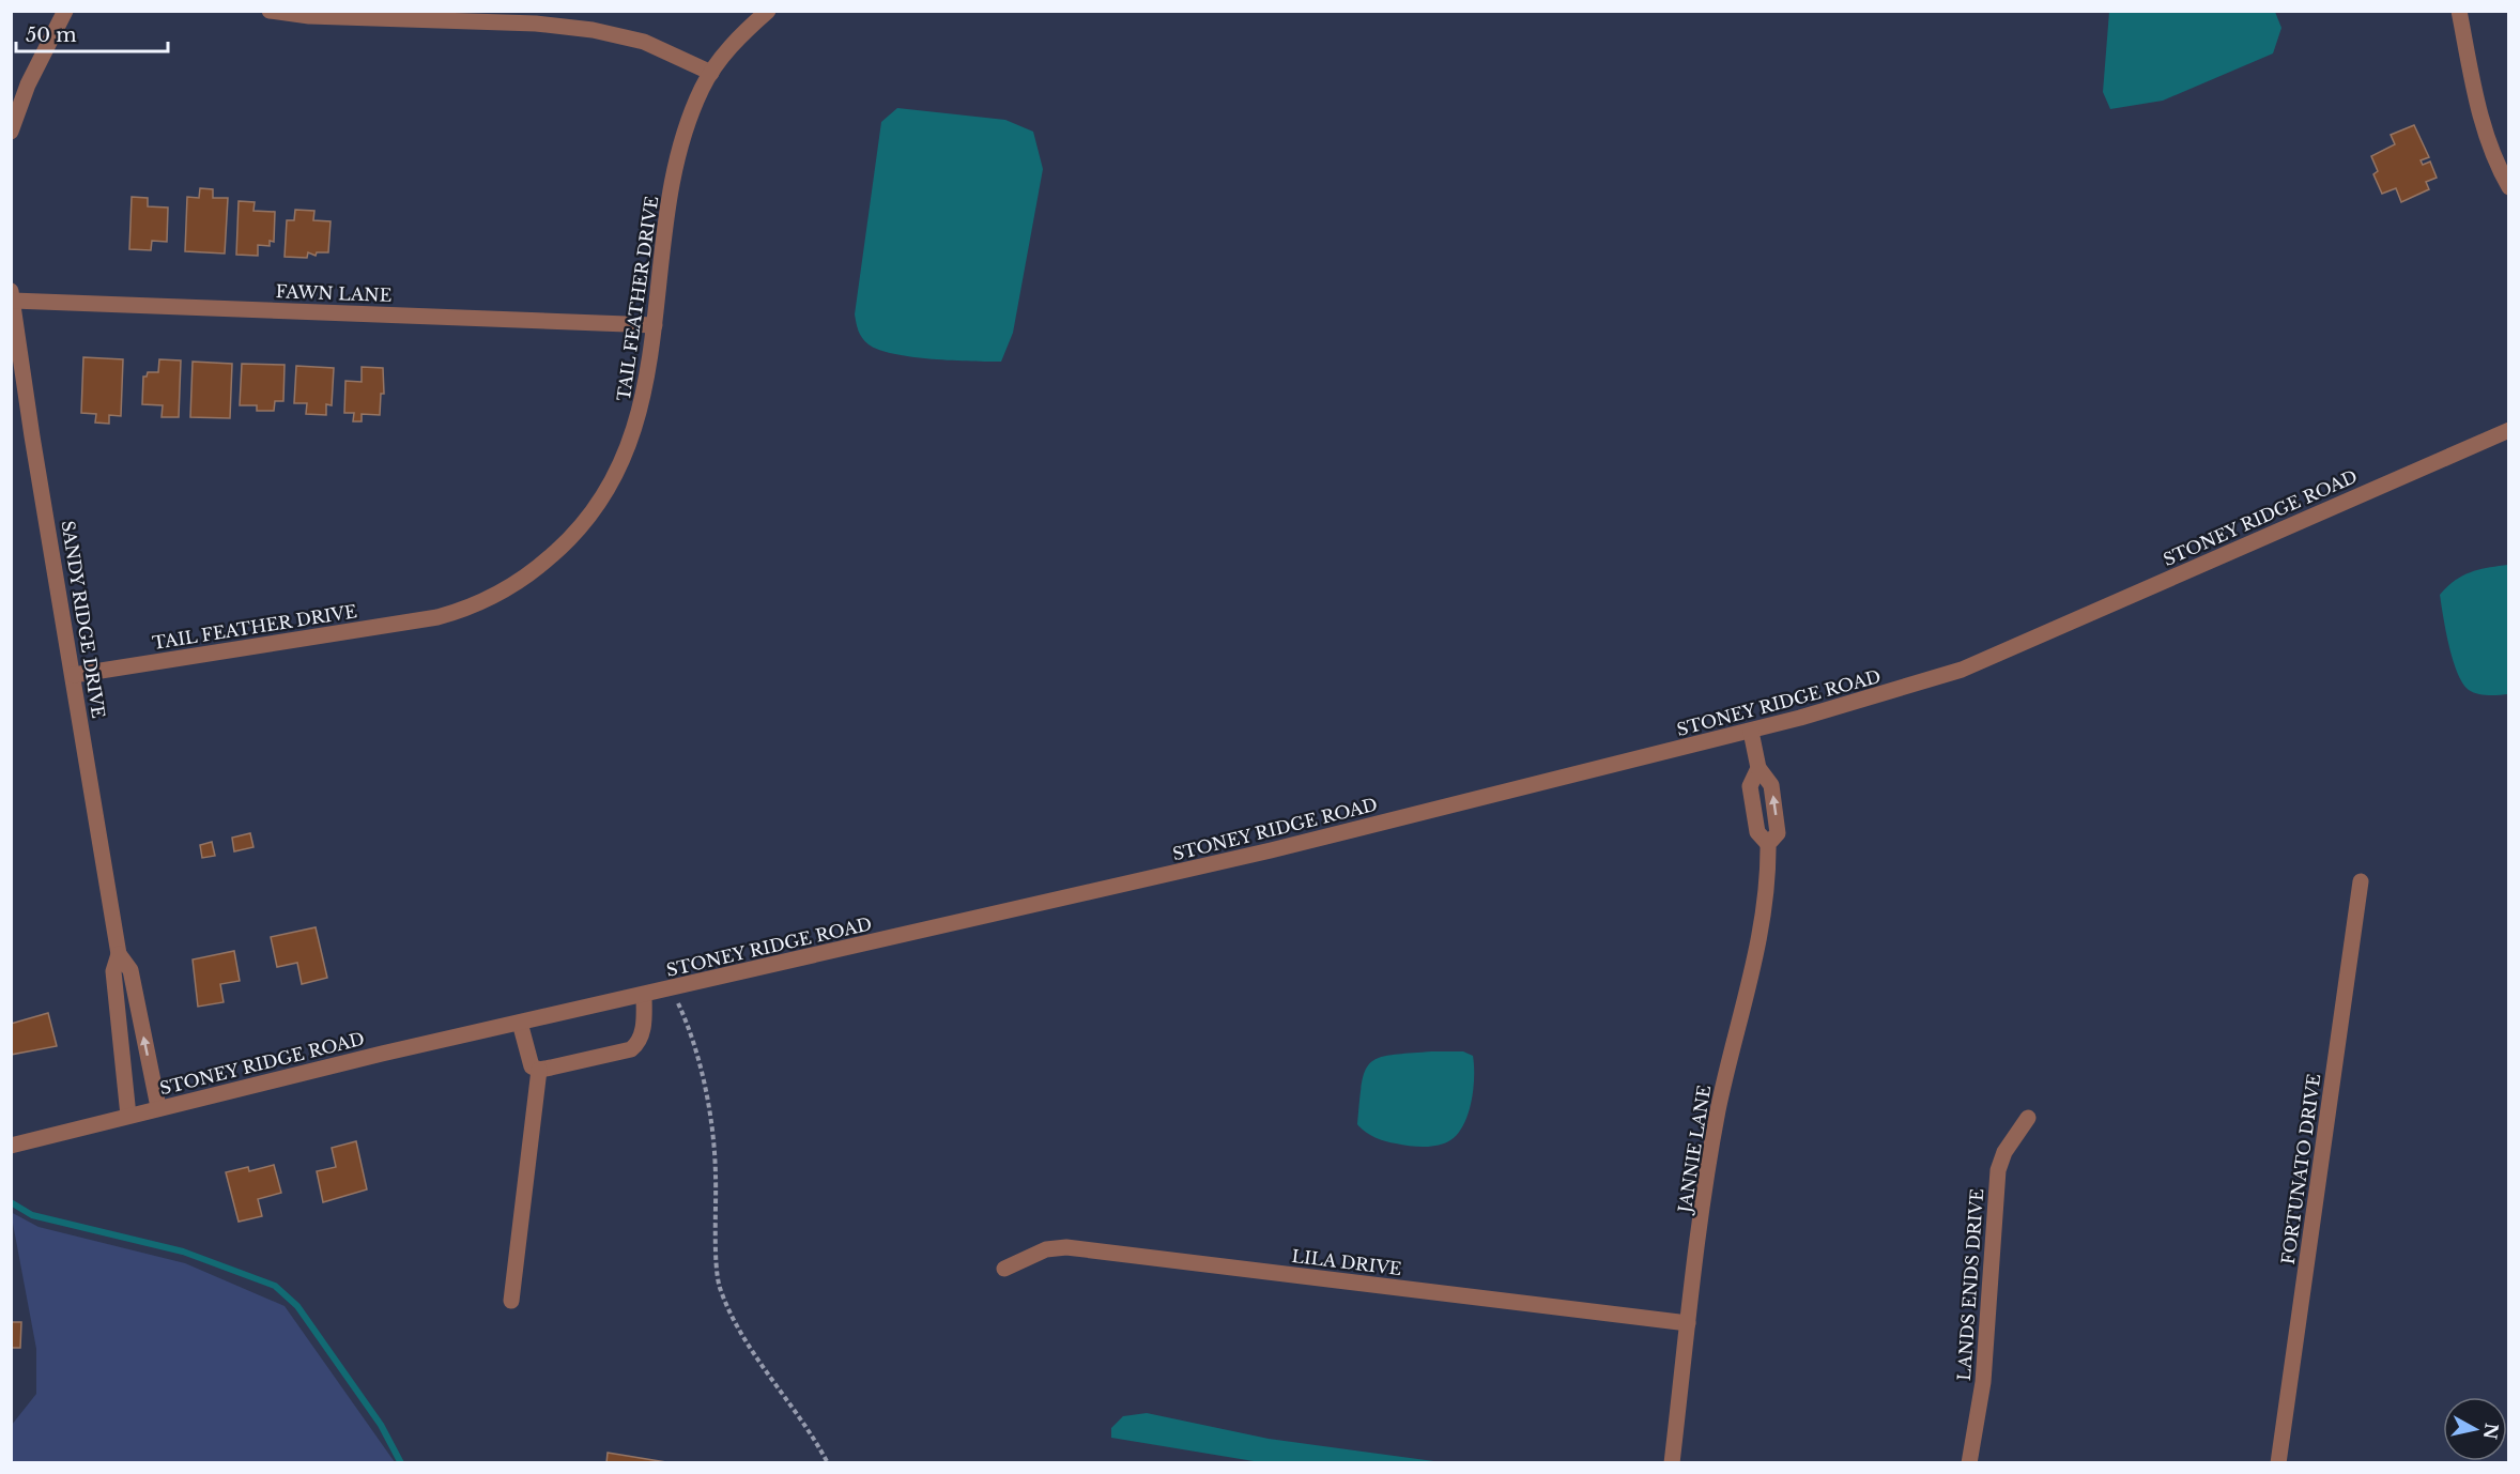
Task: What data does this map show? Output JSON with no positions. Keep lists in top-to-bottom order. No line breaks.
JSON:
{"streets":{"street":["FAWN LANE","TAIL FEATHER DRIVE","STONEY RIDGE ROAD","SANDY RIDGE DRIVE","JANNIE LANE","FORTUNATO DRIVE","LILA DRIVE","LANDS ENDS DRIVE"]},"crossings":[["FAWN LANE","TAIL FEATHER DRIVE"],["FAWN LANE","SANDY RIDGE DRIVE"],["TAIL FEATHER DRIVE","SANDY RIDGE DRIVE"],["STONEY RIDGE ROAD","SANDY RIDGE DRIVE"],["STONEY RIDGE ROAD","JANNIE LANE"],["JANNIE LANE","LILA DRIVE"]],"scale_bar":"50 m","north":"right"}
